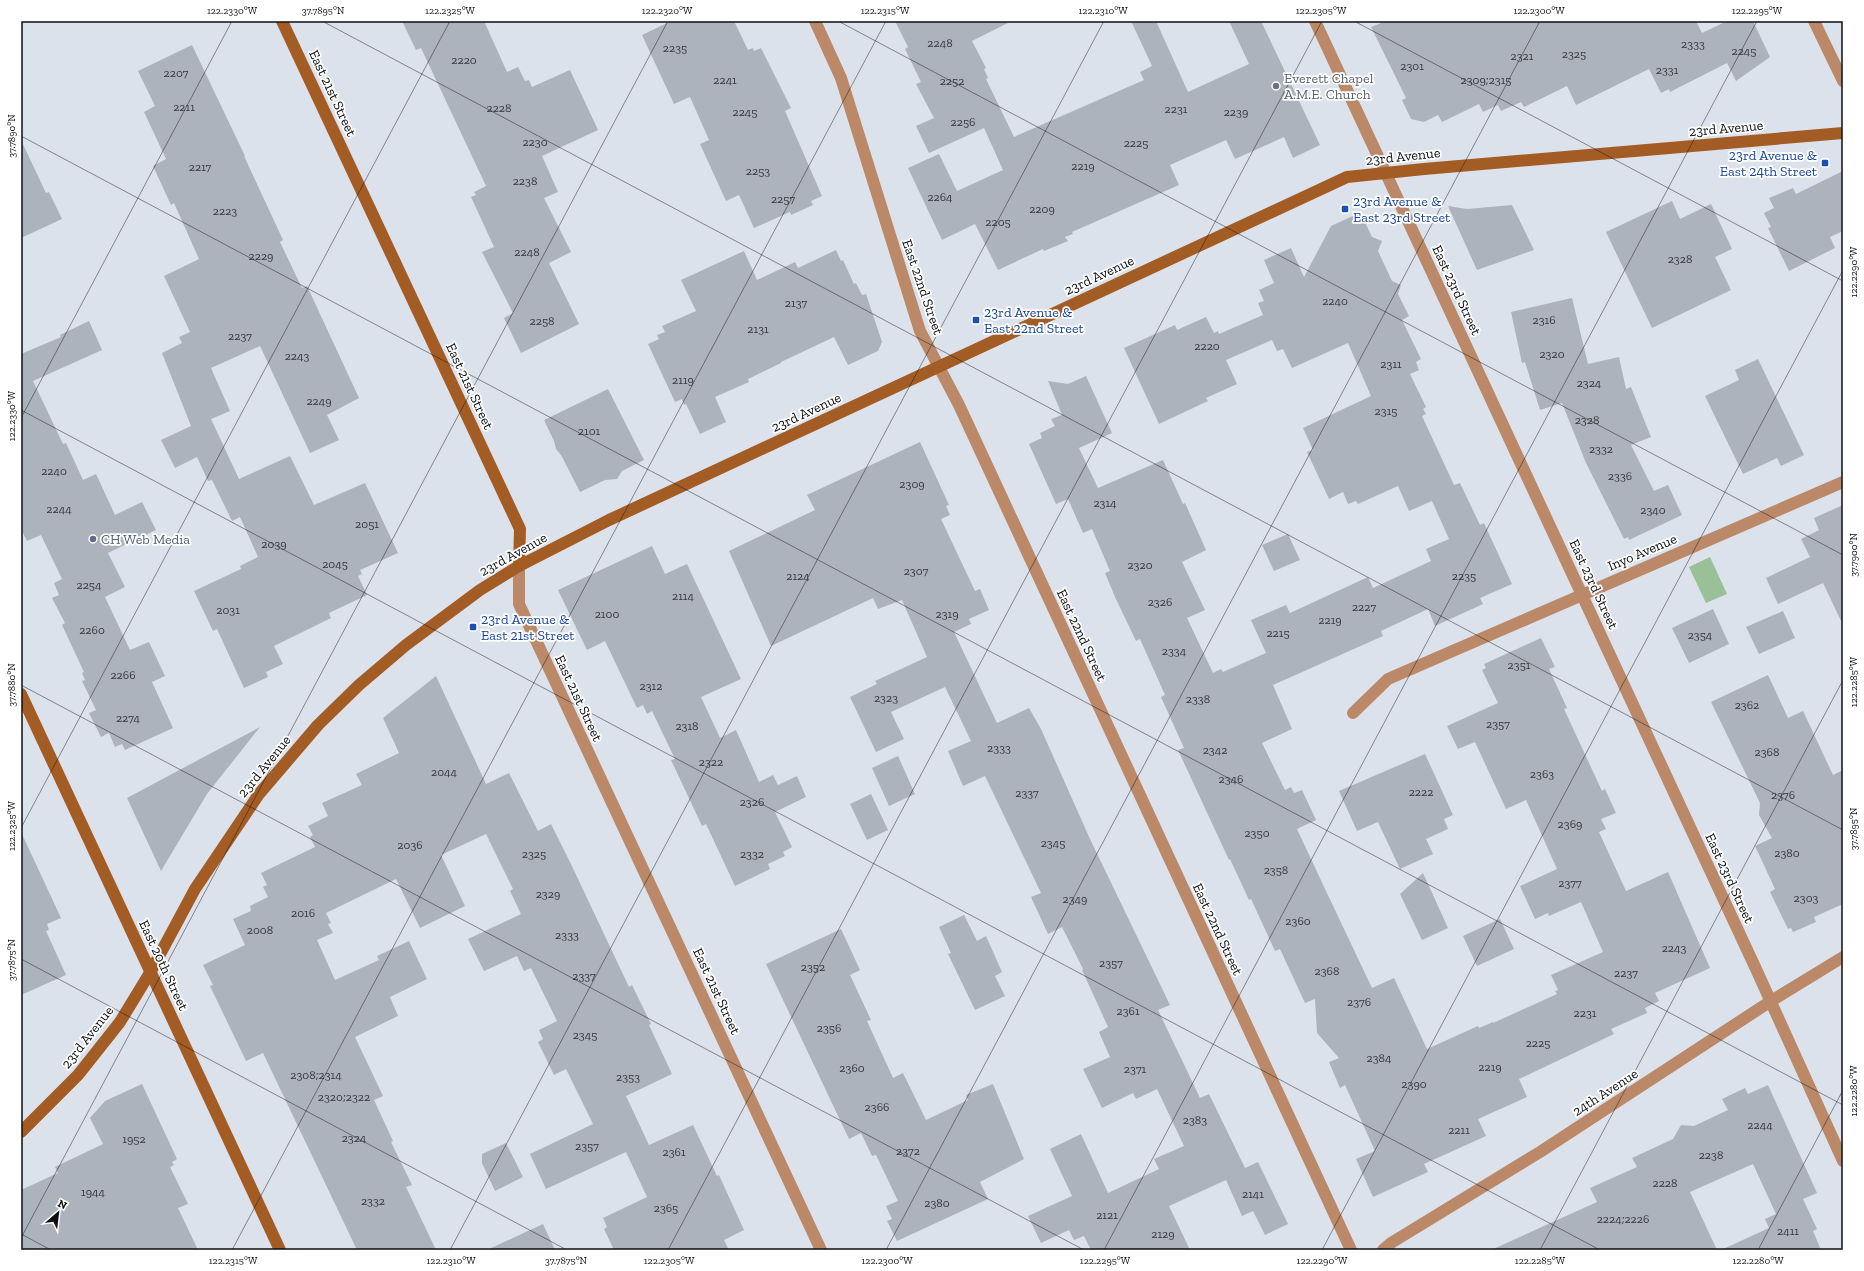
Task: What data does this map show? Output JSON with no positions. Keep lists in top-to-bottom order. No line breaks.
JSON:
{"streets":{"street":["East 21st Street","23rd Avenue","East 22nd Street","East 23rd Street","Inyo Avenue","East 20th Street","24th Avenue"]},"crossings":[["East 21st Street","23rd Avenue"],["23rd Avenue","East 22nd Street"],["23rd Avenue","East 23rd Street"],["23rd Avenue","East 20th Street"],["East 23rd Street","Inyo Avenue"],["East 23rd Street","24th Avenue"]],"places":{"other":["Everett Chapel A.M.E. Church","CH Web Media"],"transit":["23rd Avenue & East 24th Street","23rd Avenue & East 23rd Street","23rd Avenue & East 22nd Street","23rd Avenue & East 21st Street"]},"house_numbers":["2248","2333","2235","2245","2325","2321","2220","2301","2331","2207","2241","2309;2315","2252","2211","2228","2231","2245","2239","2256","2230","2225","2219","2217","2253","2238","2264","2257","2209","2223","2205","2248","2229","2328","2240","2137","2316","2258","2131","2237","2220","2320","2243","2311","2119","2324","2249","2315","2328","2101","2332","2240","2336","2309","2314","2244","2340","2051","2039","2045","2320","2307","2124","2235","2254","2114","2326","2227","2031","2100","2319","2219","2260","2215","2354","2334","2351","2266","2312","2323","2338","2362","2274","2357","2318","2333","2342","2368","2322","2044","2363","2346","2222","2337","2376","2326","2369","2350","2345","2036","2380","2325","2332","2358","2377","2329","2303","2349","2016","2360","2008","2333","2243","2357","2352","2368","2237","2337","2376","2361","2231","2356","2345","2225","2384","2219","2360","2371","2308;2314","2353","2390","2320;2322","2366","2383","2244","2211","2324","1952","2357","2372","2361","2238","2228","1944","2141","2332","2380","2365","2121","2224;2226","2411","2129"],"north":"top right","coordinates":["122.2330°W","37.7895°N","122.2325°W","122.2320°W","122.2315°W","122.2310°W","122.2305°W","122.2300°W","122.2295°W","37.7890°N","122.2290°W","37.7900°N","122.2285°W","37.7880°N","37.7875°N","122.2280°W"]}
